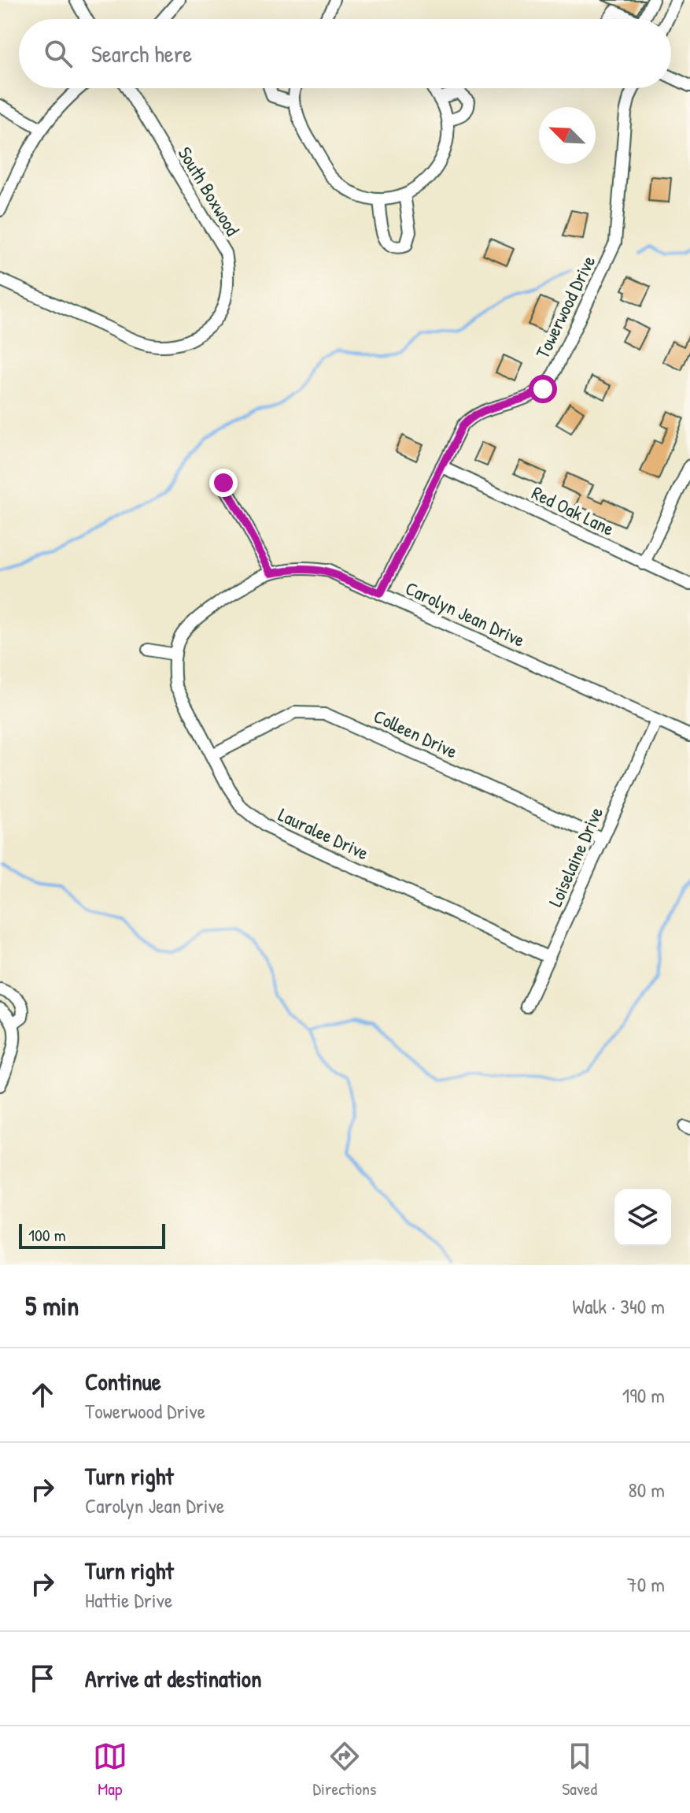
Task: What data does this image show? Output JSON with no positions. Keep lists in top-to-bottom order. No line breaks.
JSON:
{"streets":{"street":["South Boxwood","Towerwood Drive","Red Oak Lane","Carolyn Jean Drive","Colleen Drive","Lauralee Drive","Loiselaine Drive"]},"crossings":[["Towerwood Drive","Red Oak Lane"],["Towerwood Drive","Carolyn Jean Drive"],["Carolyn Jean Drive","Lauralee Drive"],["Carolyn Jean Drive","Loiselaine Drive"],["Colleen Drive","Lauralee Drive"],["Colleen Drive","Loiselaine Drive"],["Lauralee Drive","Loiselaine Drive"]],"scale_bar":"100 m","north":"top left","page":{"search":"Search here","scale":"100 m","heading":["5 min","Walk · 340 m"],"list":[["Continue","Towerwood Drive","190 m"],["Turn right","Carolyn Jean Drive","80 m"],["Turn right","Hattie Drive","70 m"],"Arrive at destination"],"nav":["Map","Directions","Saved"]}}
